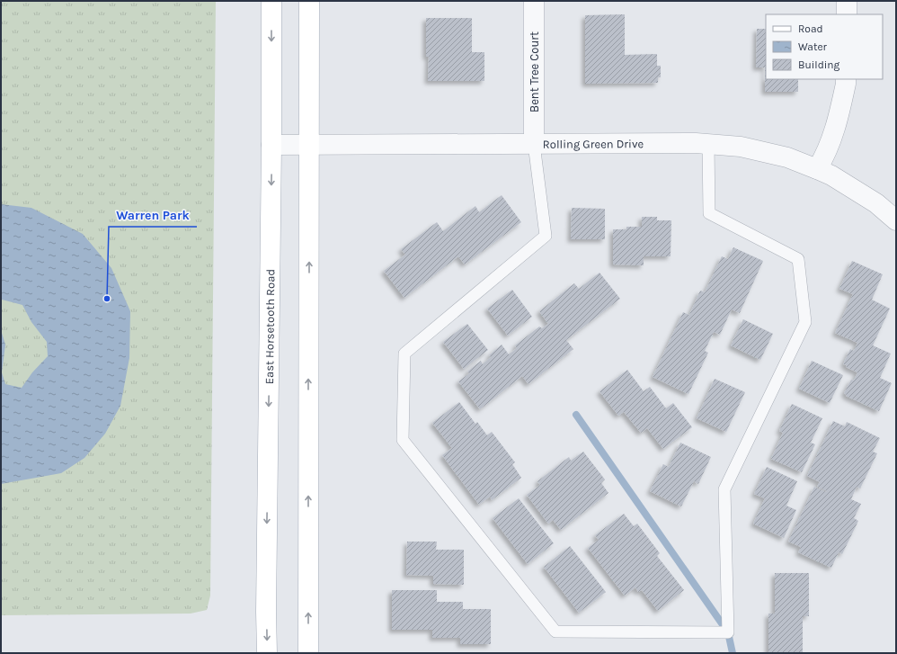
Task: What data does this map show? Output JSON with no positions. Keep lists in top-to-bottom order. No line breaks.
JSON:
{"streets":{"main road":["East Horsetooth Road"],"street":["Bent Tree Court","Rolling Green Drive"]},"crossings":[["Bent Tree Court","Rolling Green Drive"],["Rolling Green Drive","East Horsetooth Road"]],"places":["Warren Park"],"legend":["Road","Water","Building"]}
